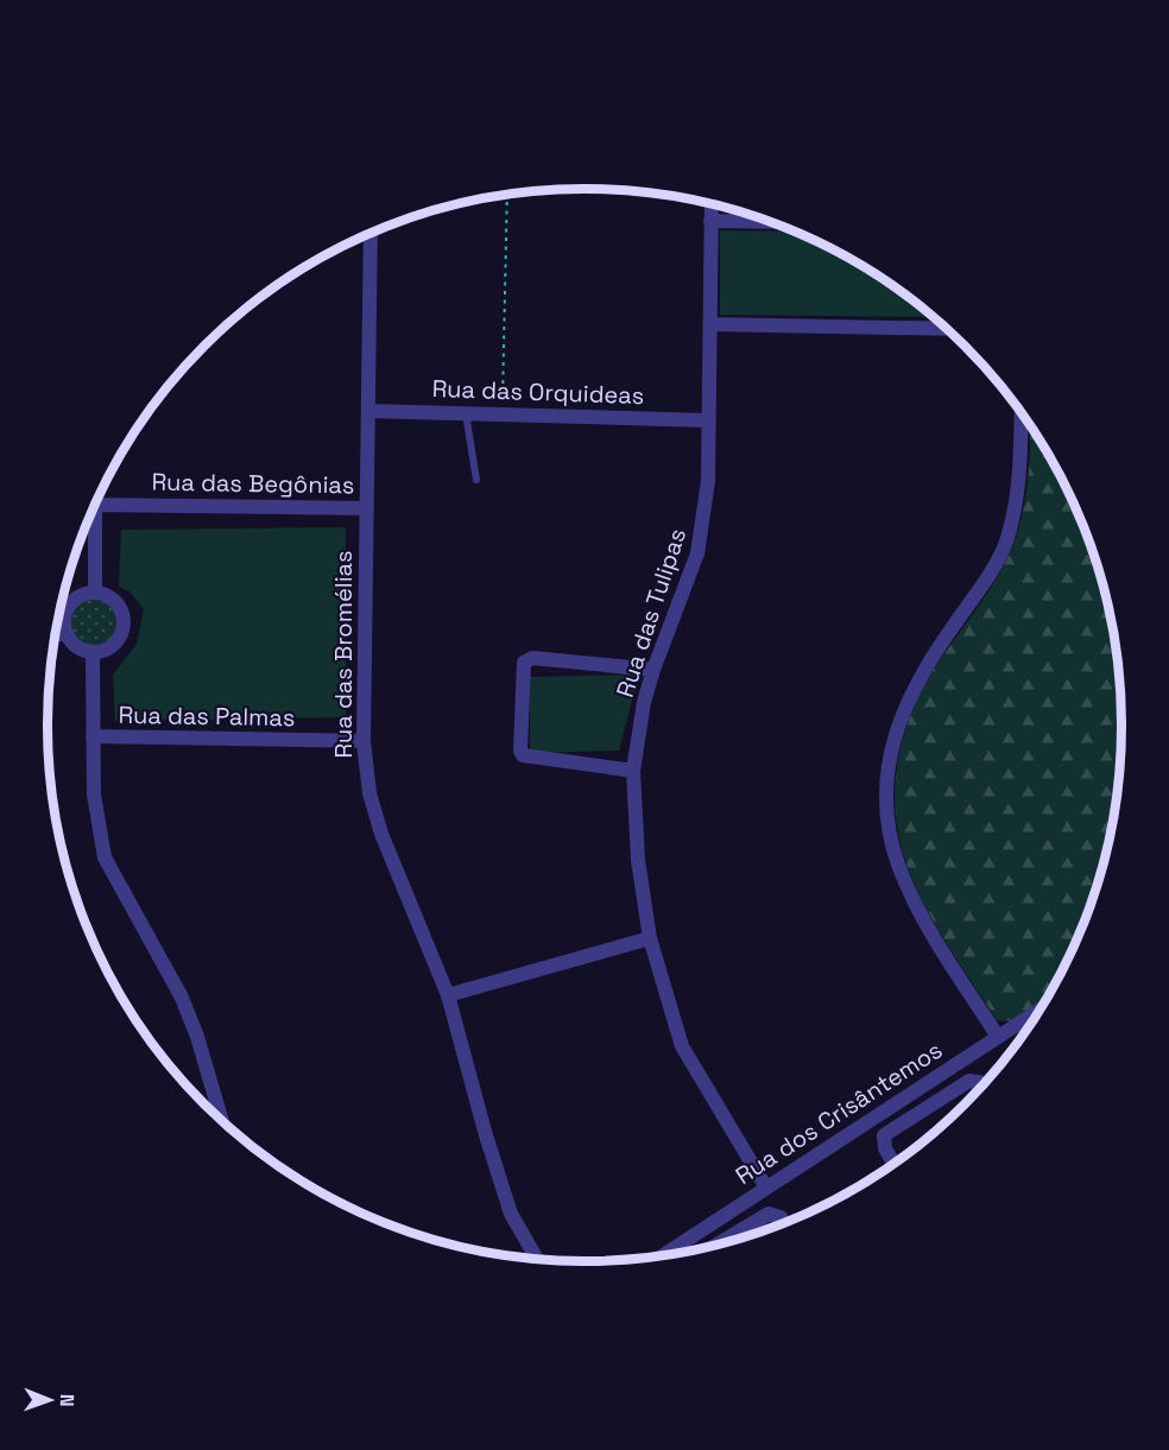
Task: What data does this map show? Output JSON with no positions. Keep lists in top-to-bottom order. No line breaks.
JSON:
{"streets":{"street":["Rua das Orquideas","Rua das Begônias","Rua das Tulipas","Rua das Bromélias","Rua das Palmas","Rua dos Crisântemos"]},"crossings":[["Rua das Orquideas","Rua das Tulipas"],["Rua das Orquideas","Rua das Bromélias"],["Rua das Begônias","Rua das Bromélias"],["Rua das Tulipas","Rua dos Crisântemos"],["Rua das Bromélias","Rua das Palmas"]],"north":"right"}
